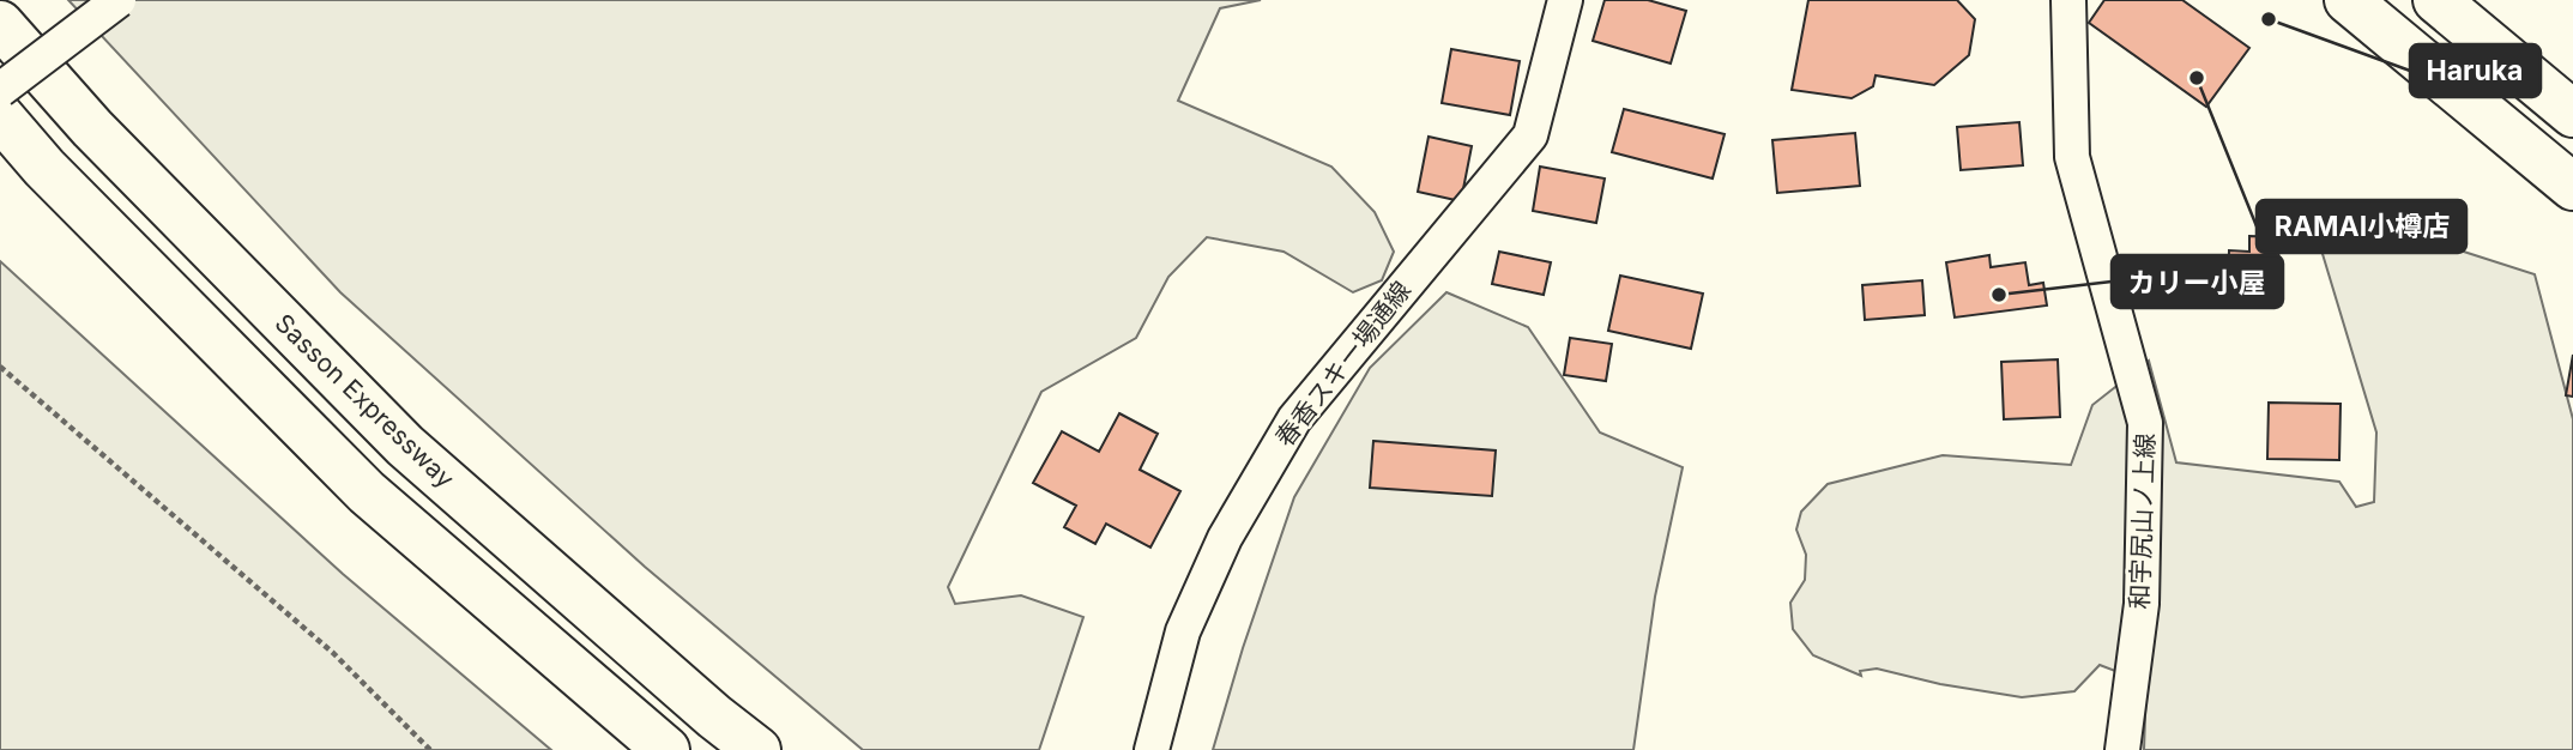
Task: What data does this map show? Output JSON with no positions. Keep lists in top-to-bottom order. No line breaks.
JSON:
{"streets":{"highway":["Sasson Expressway"],"street":["春香スキー場通線","和宇尻山ノ上線"]},"places":["Haruka","RAMAI小樽店","カリー小屋"]}
